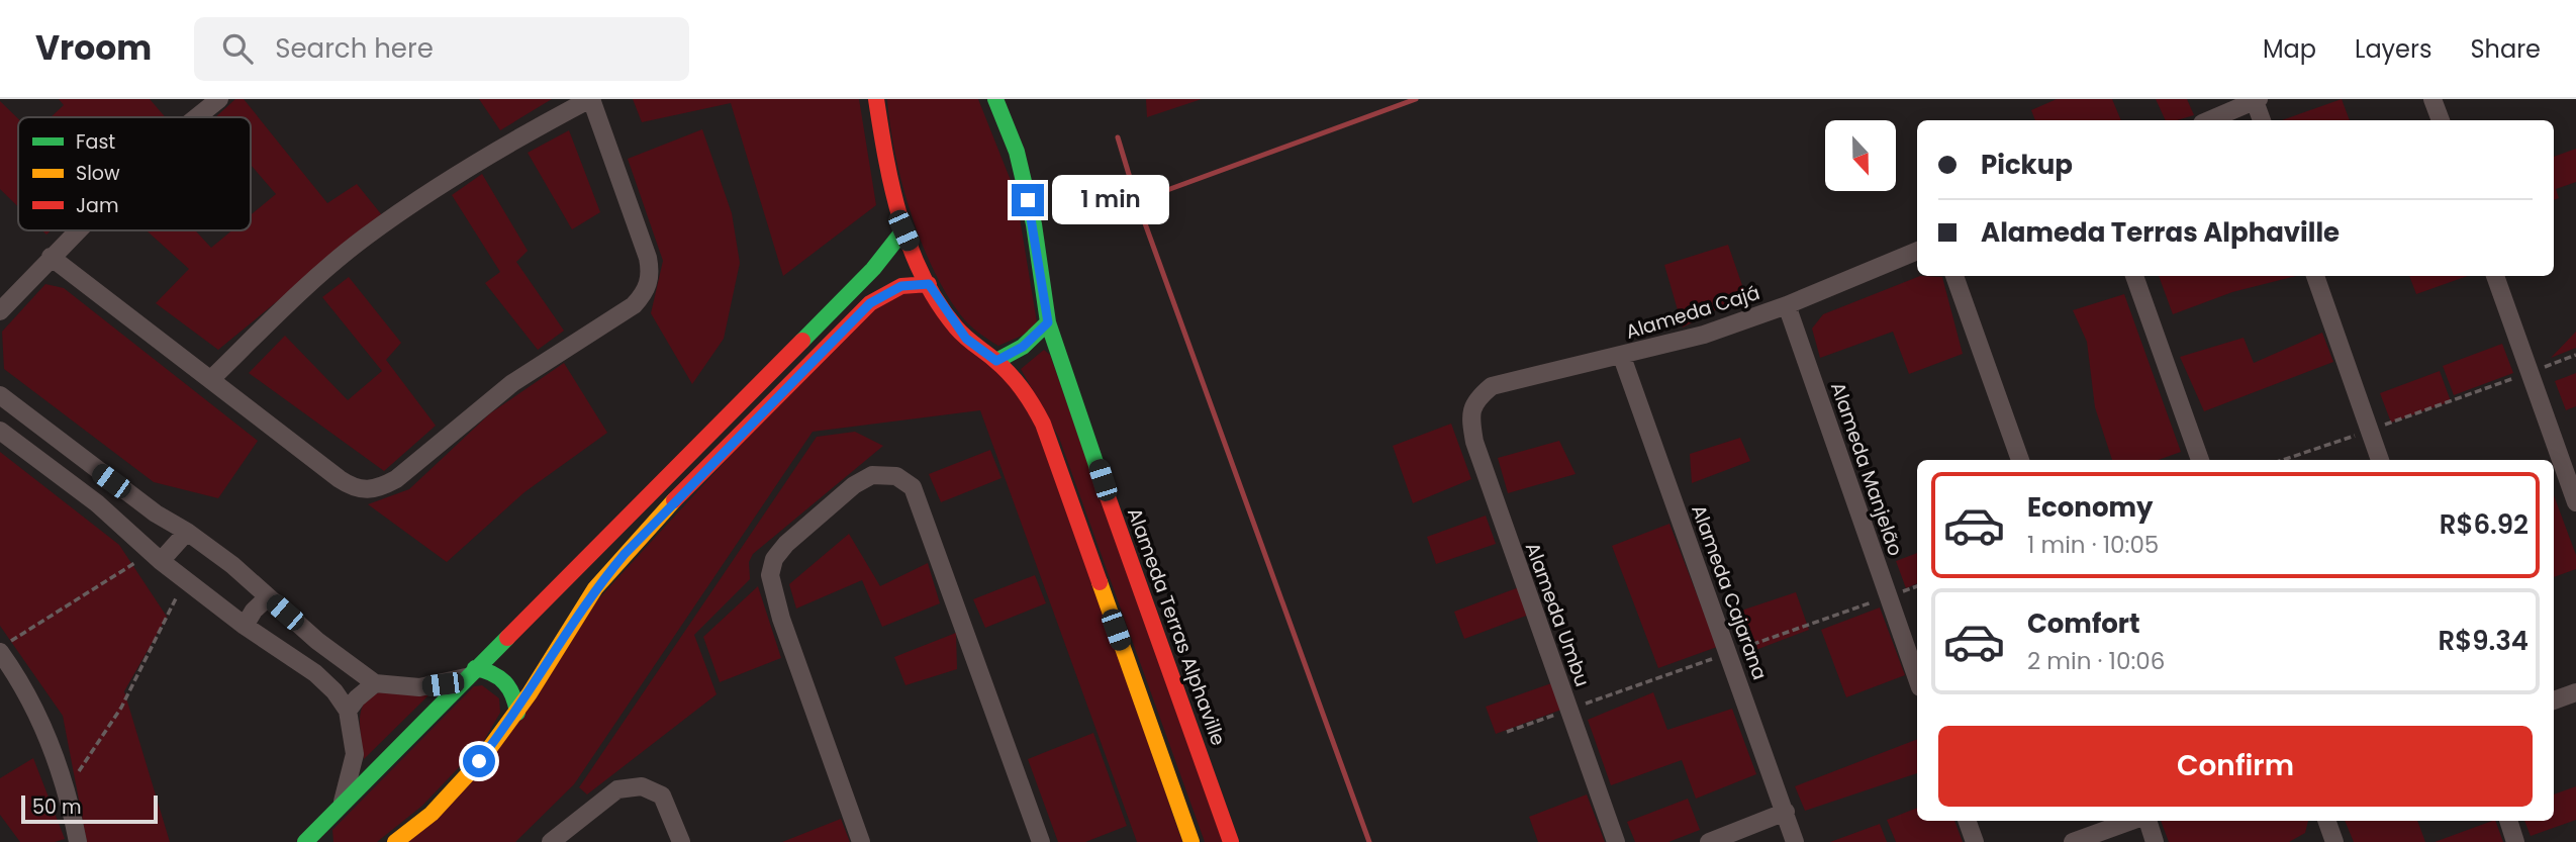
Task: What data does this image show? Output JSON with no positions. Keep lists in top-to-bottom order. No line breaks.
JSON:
{"streets":{"street":["Alameda Cajá","Alameda Manjelão","Alameda Cajarana","Alameda Umbu","Alameda Terras Alphaville"]},"crossings":[["Alameda Cajá","Alameda Manjelão"],["Alameda Cajá","Alameda Cajarana"],["Alameda Cajá","Alameda Umbu"]],"legend":["Fast","Slow","Jam"],"scale_bar":"50 m","north":"bottom","page":{"header":"Vroom","search":"Search here","nav":["Map","Layers","Share"],"banner":["Pickup","Alameda Terras Alphaville"],"bubble":"1 min","list":[{"name":"Economy","note":"1 min · 10:05","value":"R$6.92"},{"name":"Comfort","note":"2 min · 10:06","value":"R$9.34"}],"buttons":"Confirm","scale":"50 m"}}
